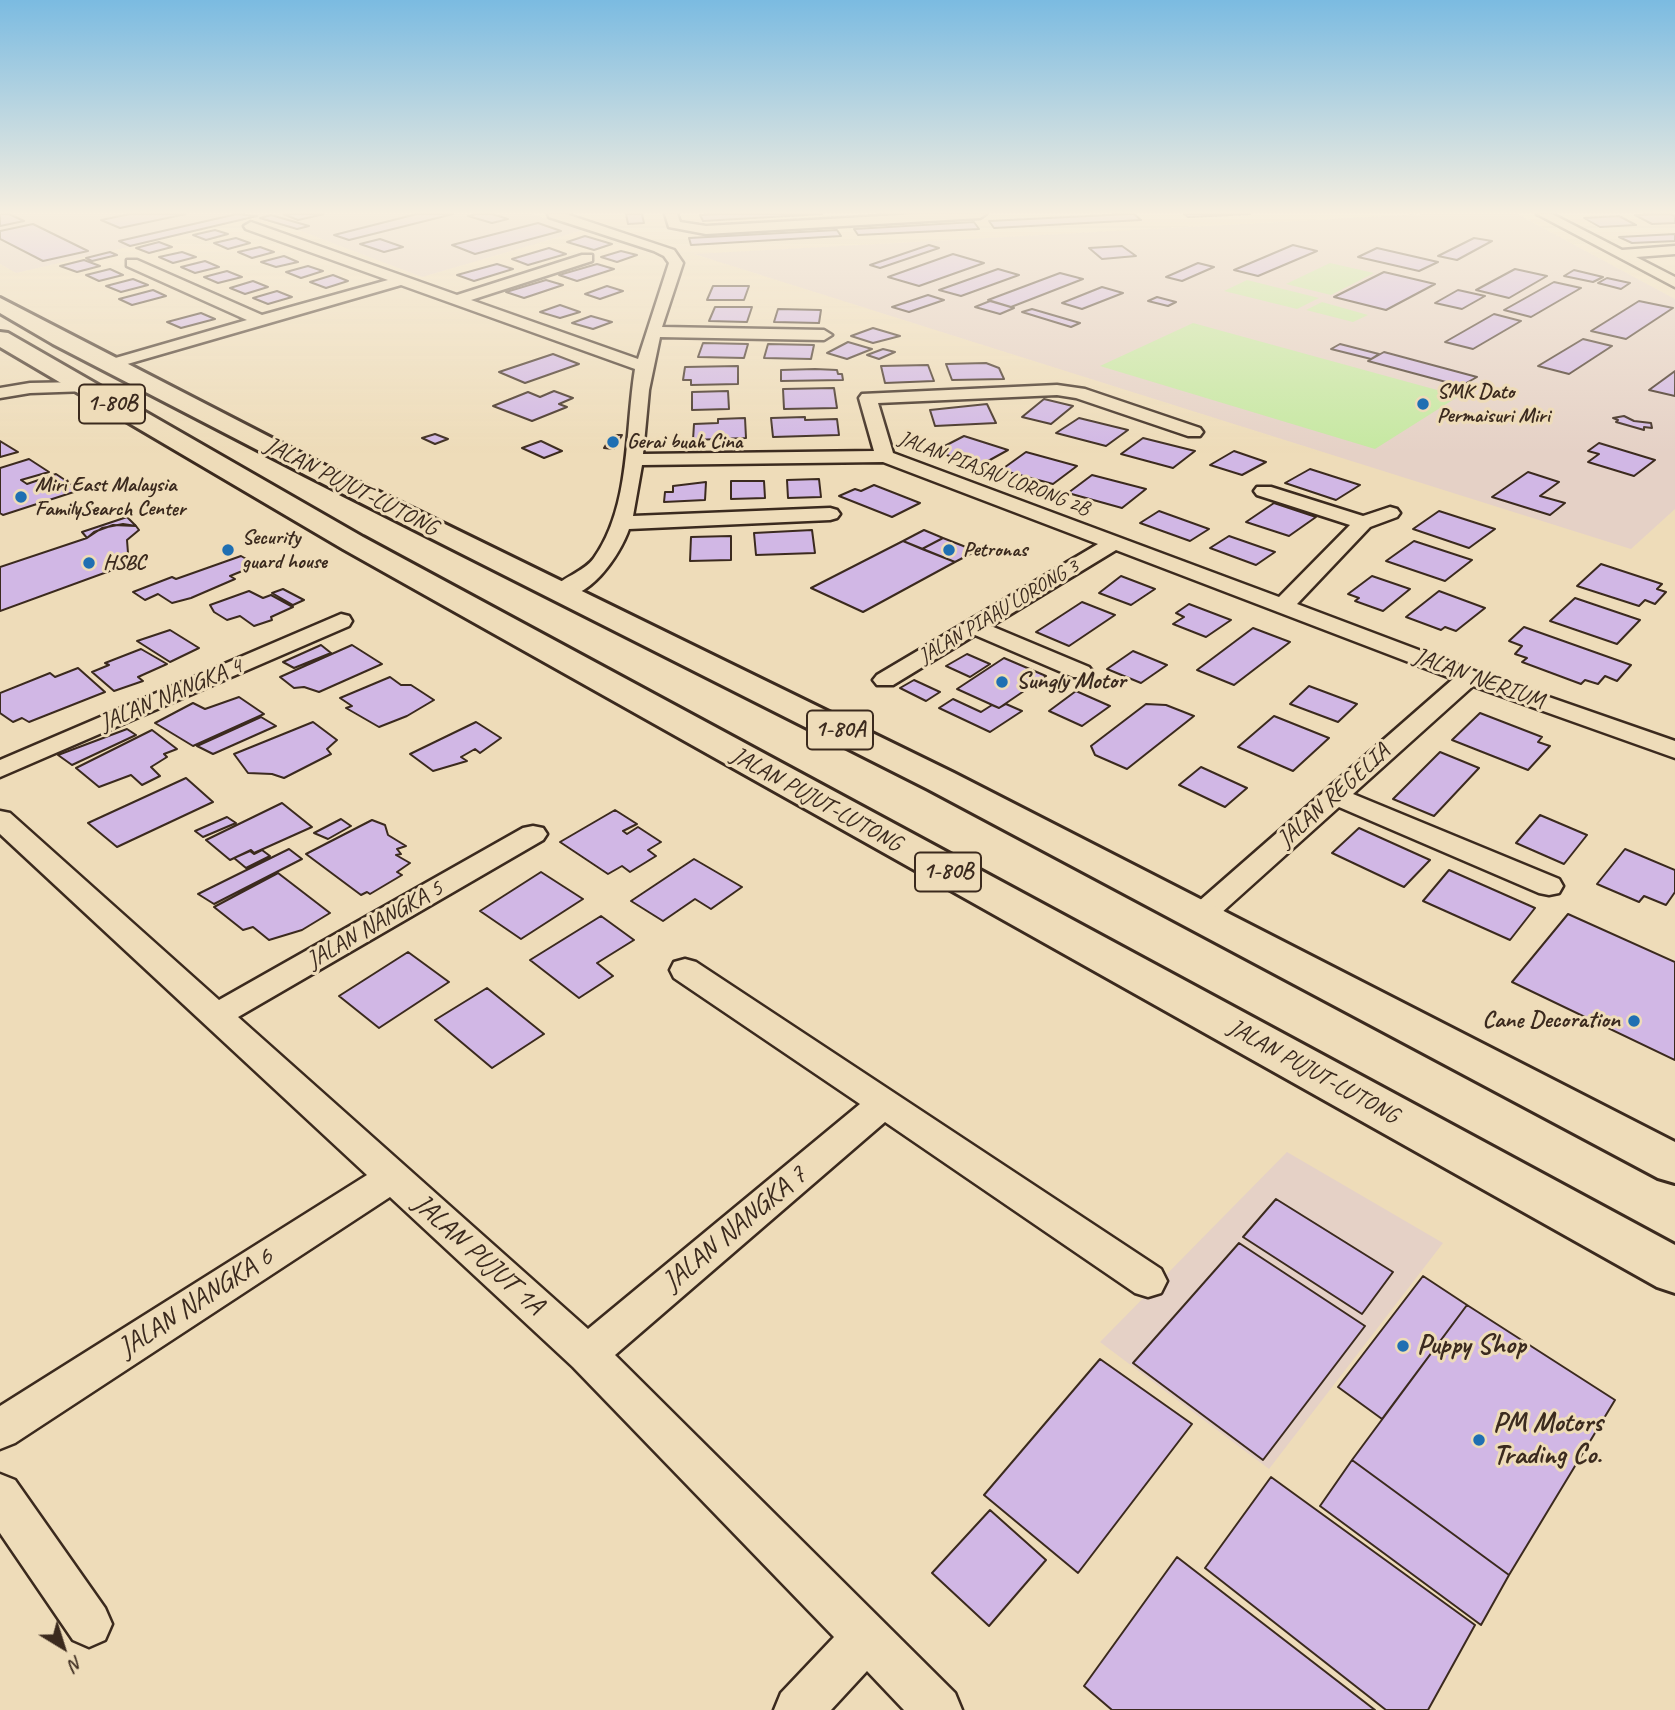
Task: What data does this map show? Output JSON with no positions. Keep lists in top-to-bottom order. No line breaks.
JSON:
{"streets":{"highway":["1-80B","JALAN PUJUT-LUTONG","1-80A"],"street":["JALAN PIASAU LORONG 2B","JALAN PIAAU LORONG 3","JALAN NERIUM","JALAN NANGKA 4","JALAN REGELIA","JALAN NANGKA 5","JALAN NANGKA 7","JALAN PUJUT 1A","JALAN NANGKA 6"]},"crossings":[["JALAN PIASAU LORONG 2B","JALAN PIAAU LORONG 3"],["JALAN PIASAU LORONG 2B","JALAN NERIUM"],["JALAN PUJUT-LUTONG","JALAN REGELIA"],["JALAN NERIUM","JALAN REGELIA"],["JALAN NANGKA 5","JALAN PUJUT 1A"],["JALAN NANGKA 7","JALAN PUJUT 1A"],["JALAN PUJUT 1A","JALAN NANGKA 6"]],"places":["SMK Dato Permaisuri Miri","Gerai buah Cina","Miri East Malaysia FamilySearch Center","Security guard house","Petronas","HSBC","Sungly Motor","Cane Decoration","Puppy Shop","PM Motors Trading Co."],"north":"bottom right"}
